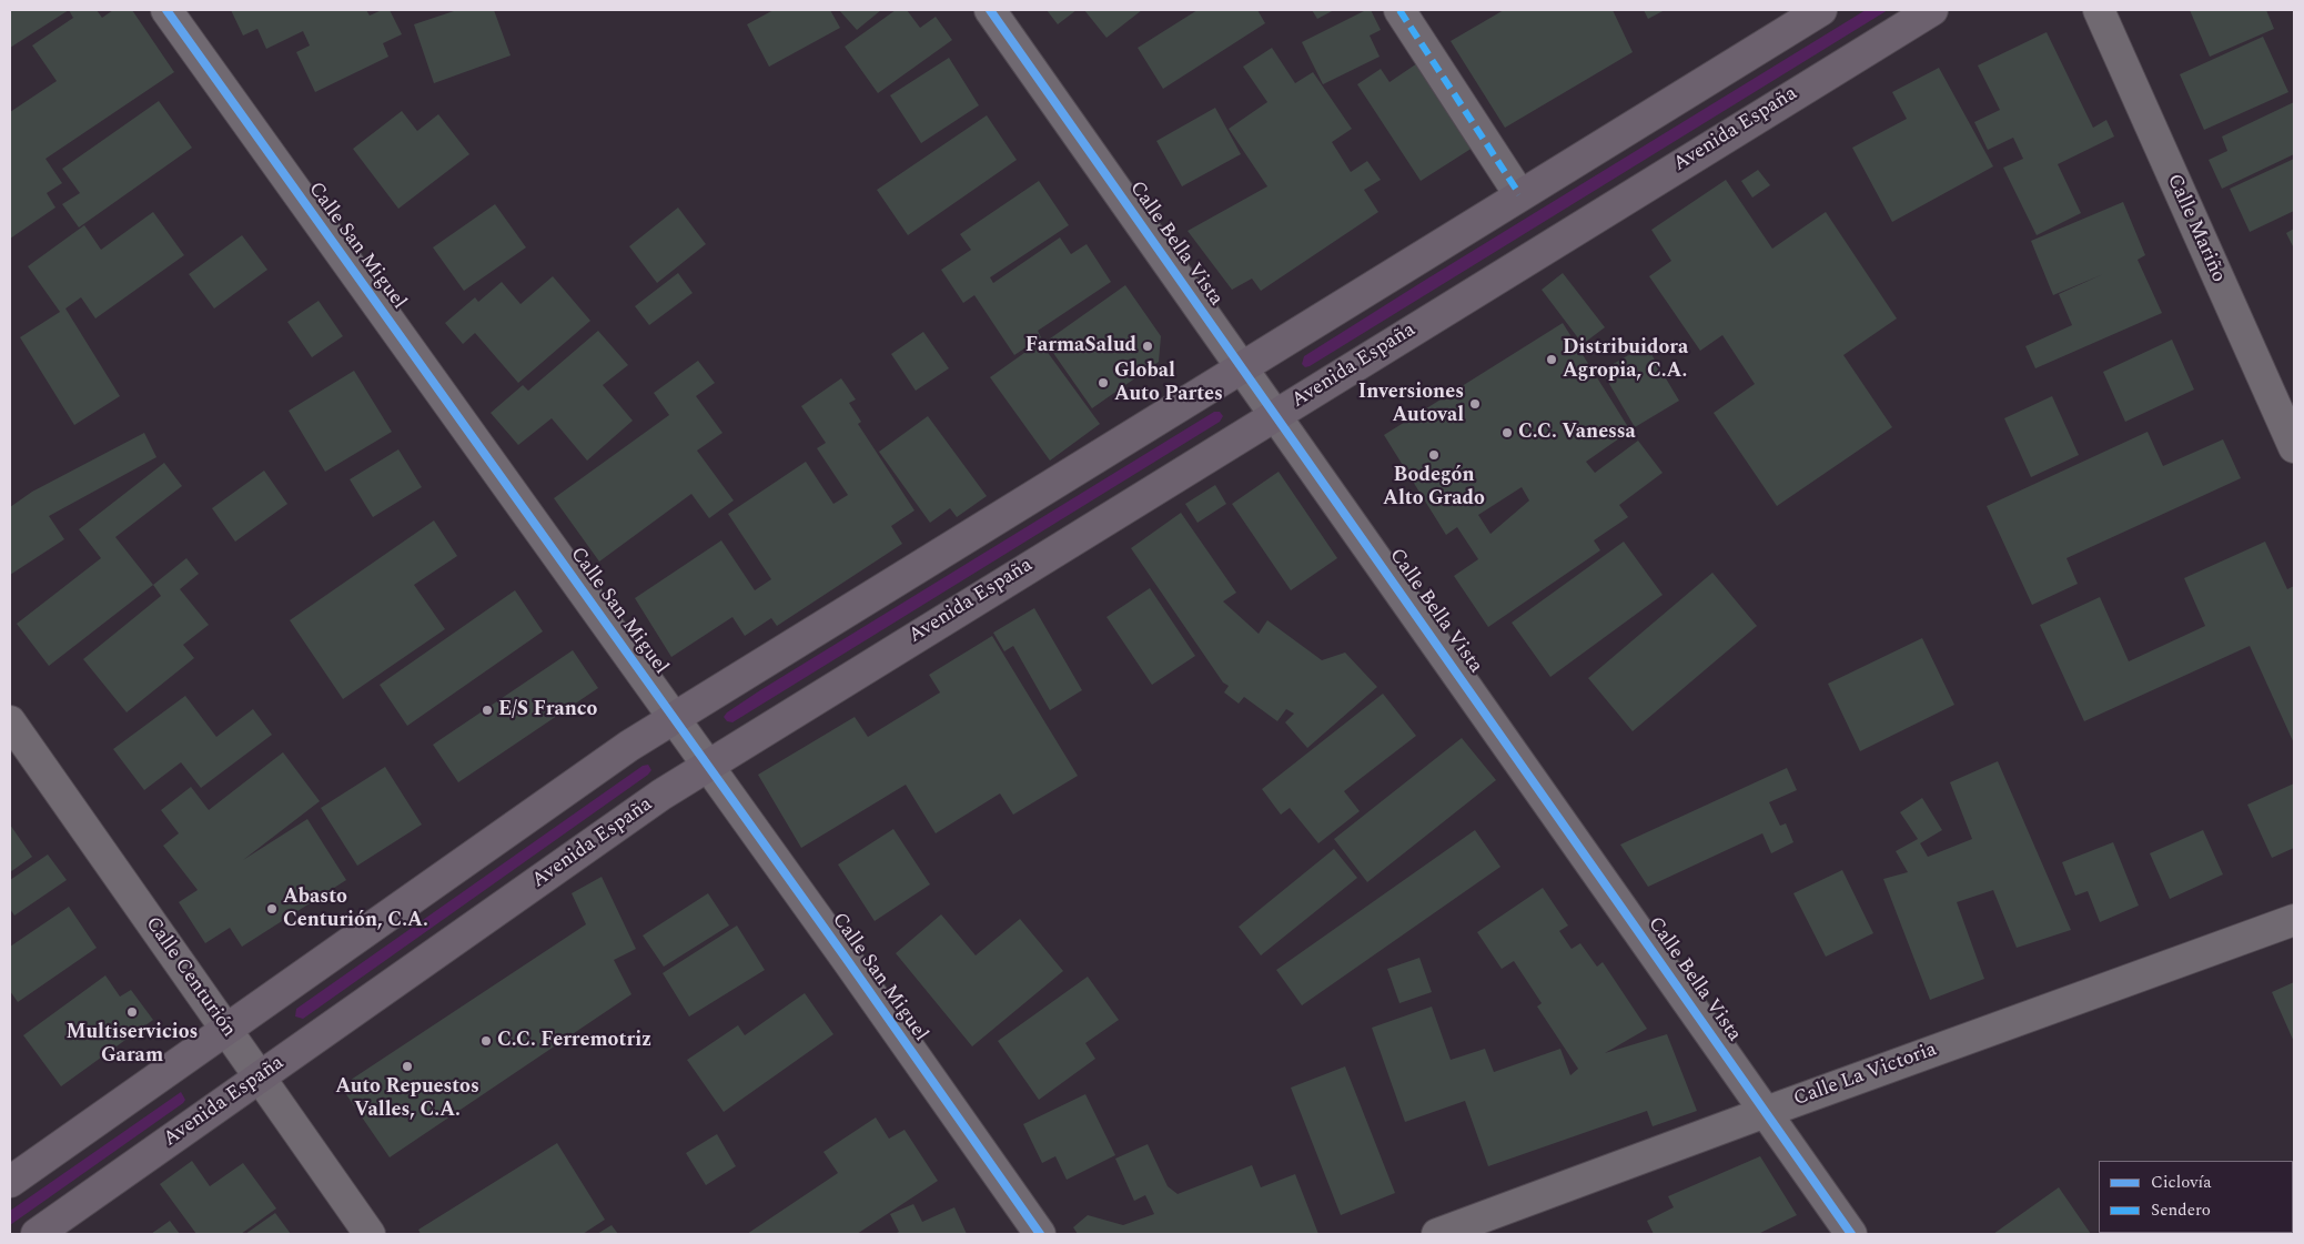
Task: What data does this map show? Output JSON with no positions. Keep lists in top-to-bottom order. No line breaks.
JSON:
{"streets":{"main road":["Avenida España"],"street":["Calle Mariño","Calle Bella Vista","Calle San Miguel","Calle Centurión","Calle La Victoria"]},"crossings":[["Avenida España","Calle Bella Vista"],["Avenida España","Calle San Miguel"],["Avenida España","Calle Centurión"],["Calle Bella Vista","Calle La Victoria"]],"places":["FarmaSalud","Distribuidora Agropia, C.A.","Global Auto Partes","Inversiones Autoval","C.C. Vanessa","Bodegón Alto Grado","E/S Franco","Abasto Centurión, C.A.","Multiservicios Garam","C.C. Ferremotriz","Auto Repuestos Valles, C.A."],"legend":["Ciclovía","Sendero"]}
